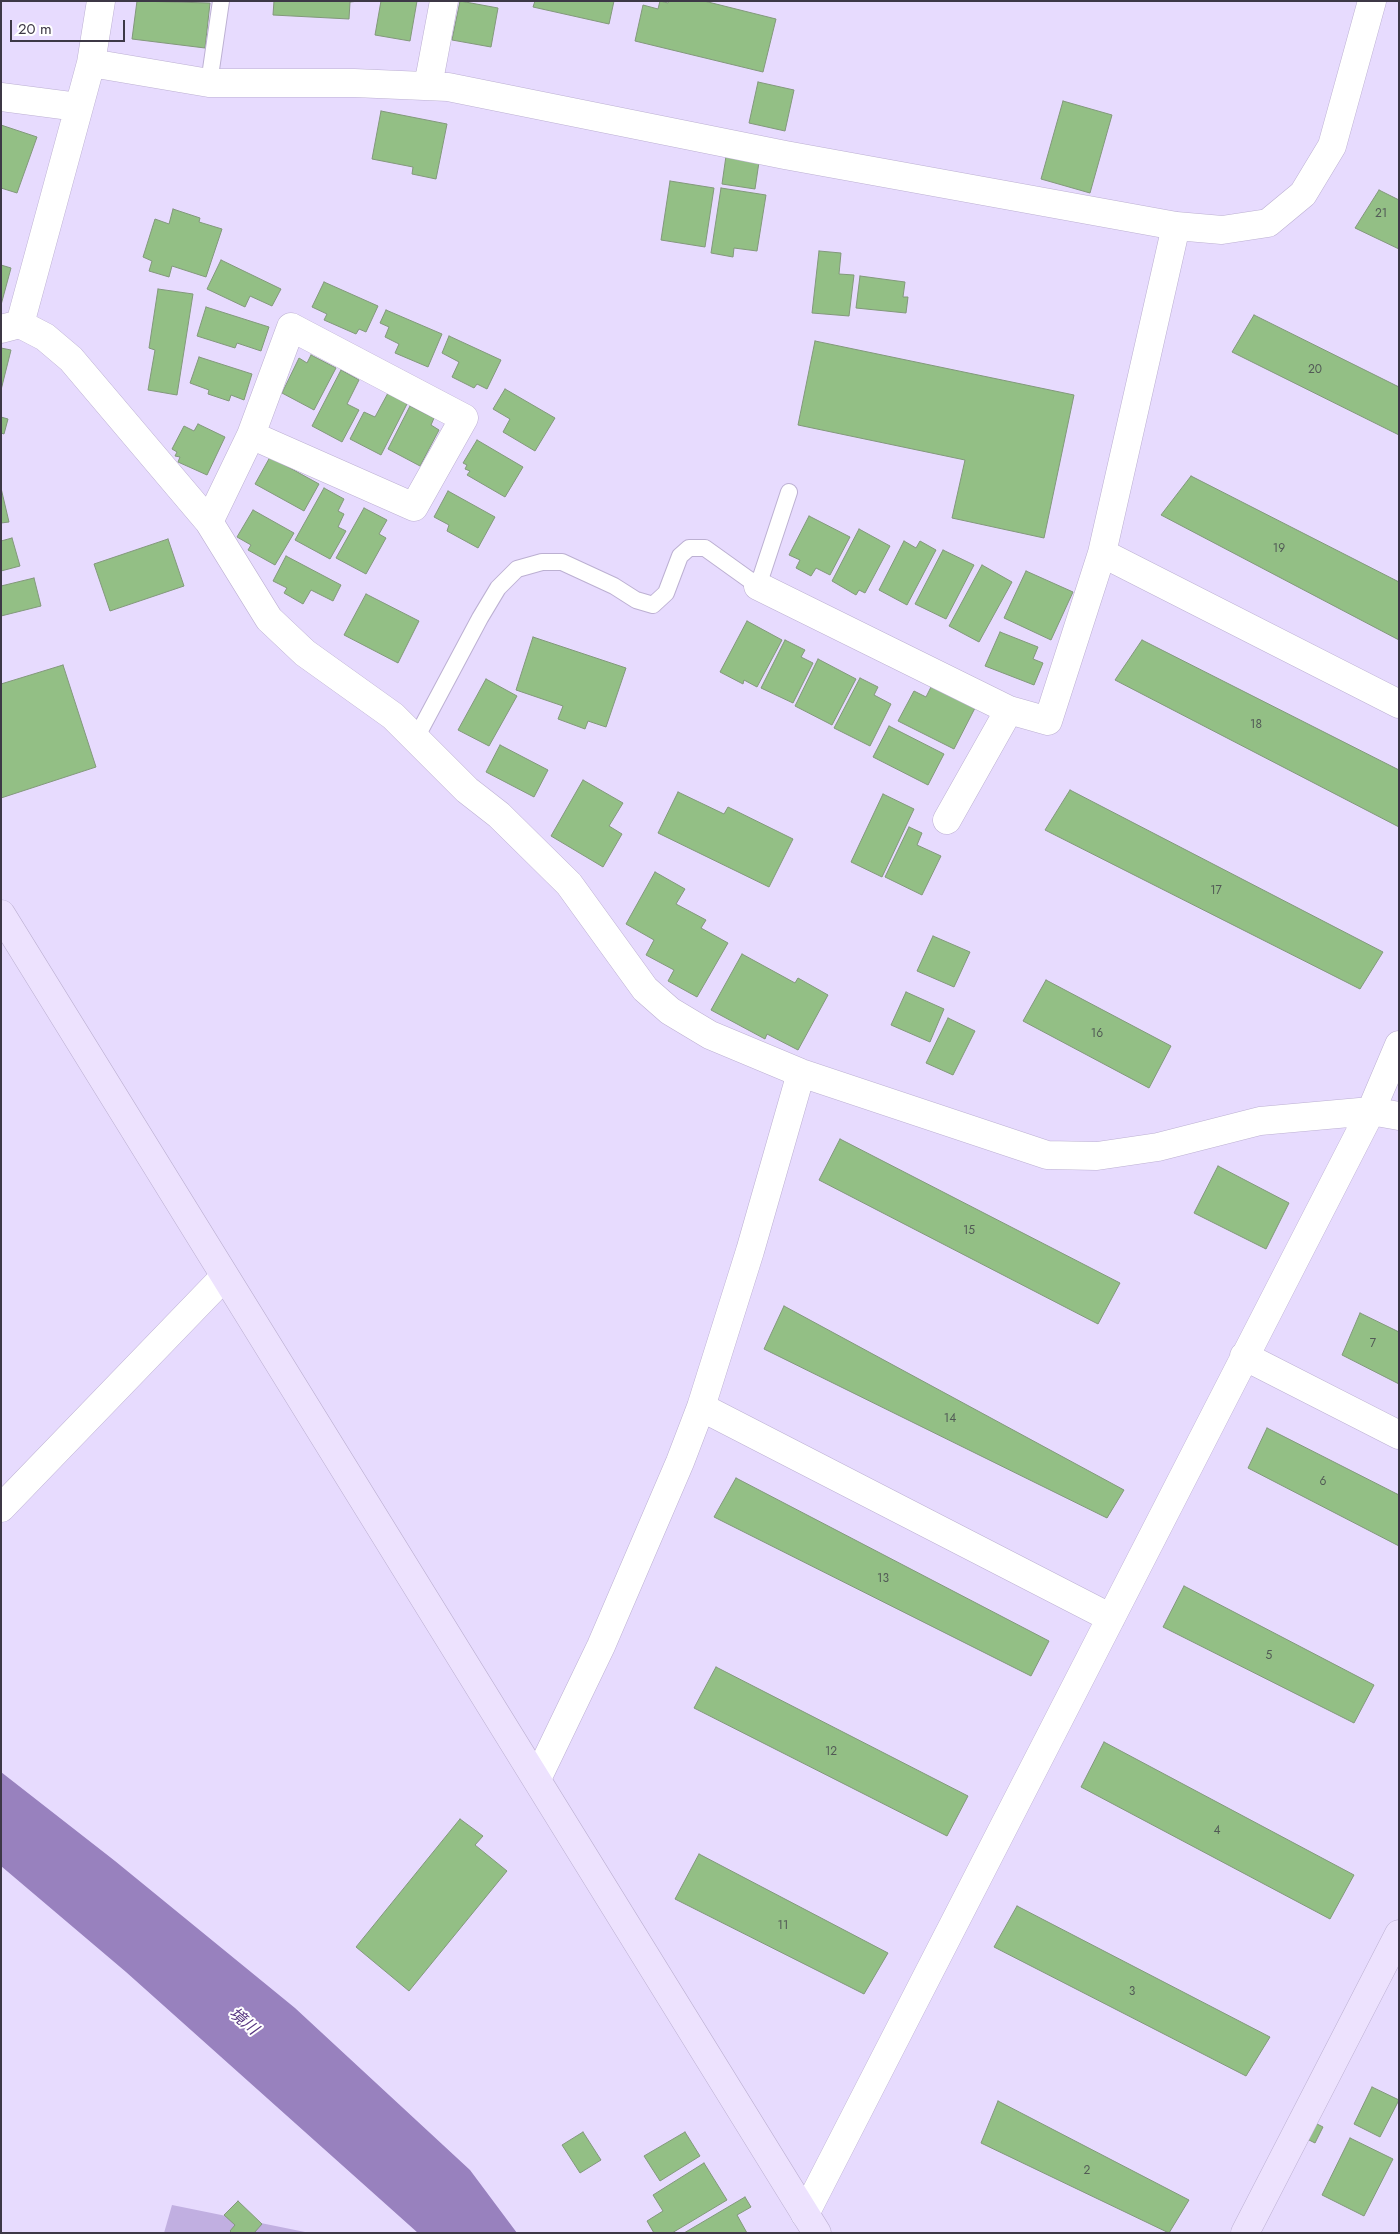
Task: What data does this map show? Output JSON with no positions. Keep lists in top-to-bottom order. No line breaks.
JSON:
{"water":["境川"],"house_numbers":["21","20","19","18","17","16","15","7","14","6","13","5","12","4","11","3","2"],"scale_bar":"20 m"}
